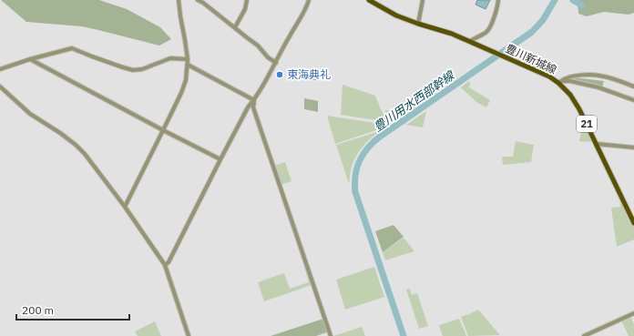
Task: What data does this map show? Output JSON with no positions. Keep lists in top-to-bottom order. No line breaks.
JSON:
{"streets":{"main road":["豊川新城線","21"]},"water":["豊川用水西部幹線"],"places":["東海典礼"],"scale_bar":"200 m"}
